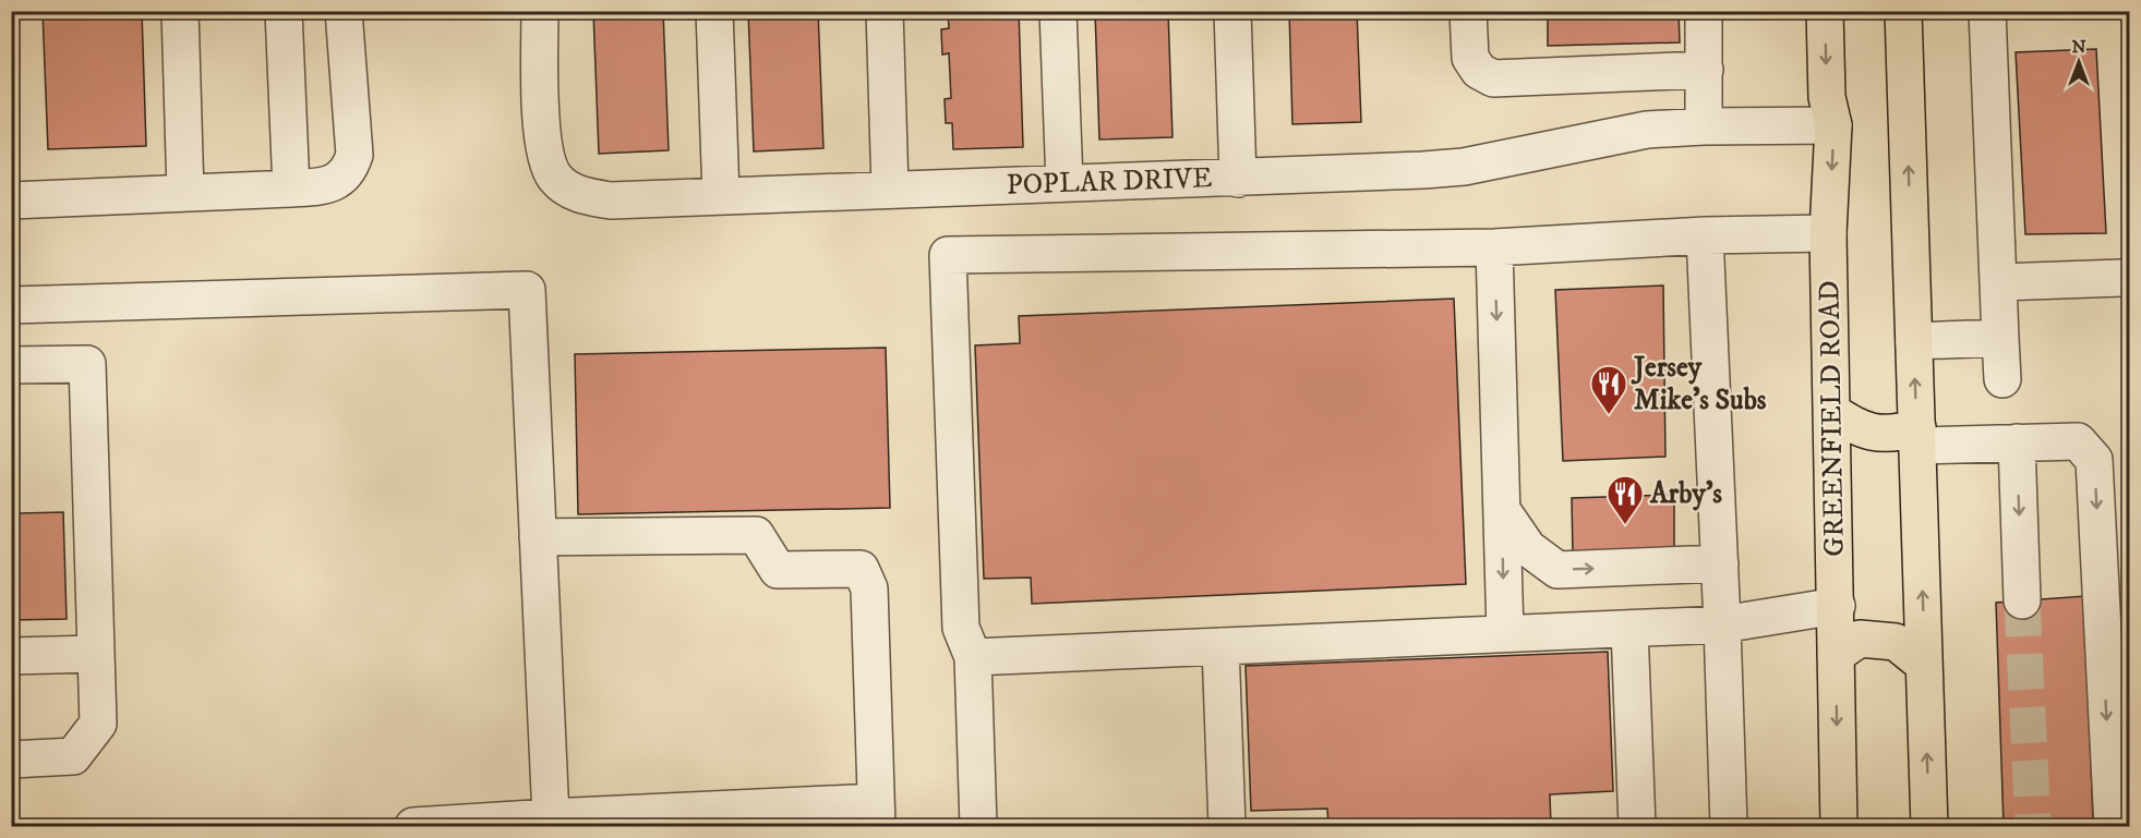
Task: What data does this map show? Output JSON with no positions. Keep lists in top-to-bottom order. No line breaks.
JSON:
{"streets":{"main road":["GREENFIELD ROAD"],"street":["POPLAR DRIVE"]},"crossings":[["POPLAR DRIVE","GREENFIELD ROAD"]],"places":{"restaurant":["Jersey Mike's Subs","Arby's"]},"north":"top"}
